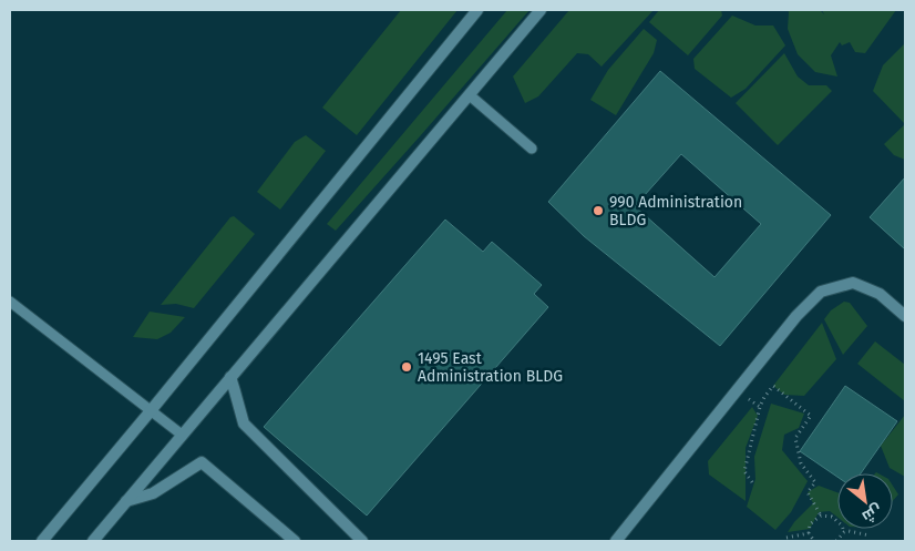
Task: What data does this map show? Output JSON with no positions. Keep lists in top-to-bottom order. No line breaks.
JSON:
{"places":["990 Administration BLDG","1495 East Administration BLDG"],"north":"bottom right"}
